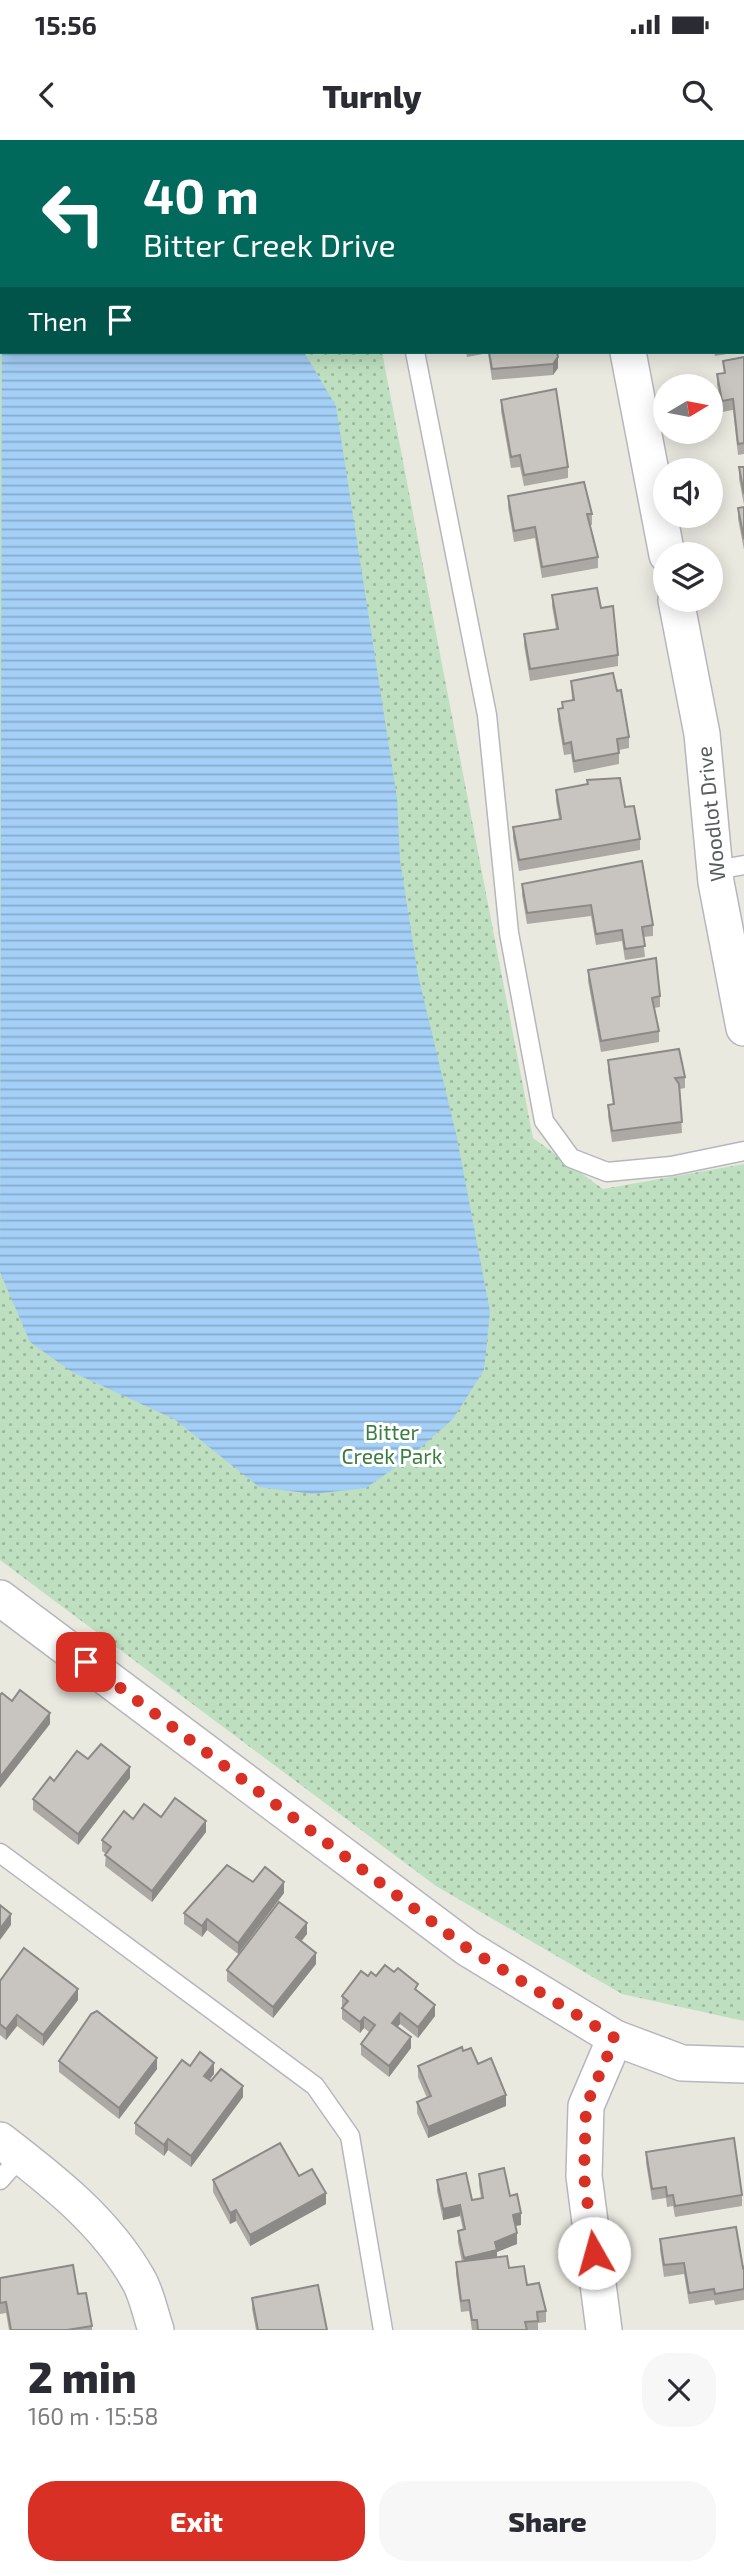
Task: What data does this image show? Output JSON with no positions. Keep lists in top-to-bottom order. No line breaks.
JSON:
{"streets":{"street":["Woodlot Drive"]},"parks":["Bitter Creek Park"],"north":"right","page":{"status":"15:56","header":"Turnly","turn":["40 m","Bitter Creek Drive"],"then":"Then","heading":["2 min","160 m · 15:58"],"buttons":["Exit","Share"]}}
